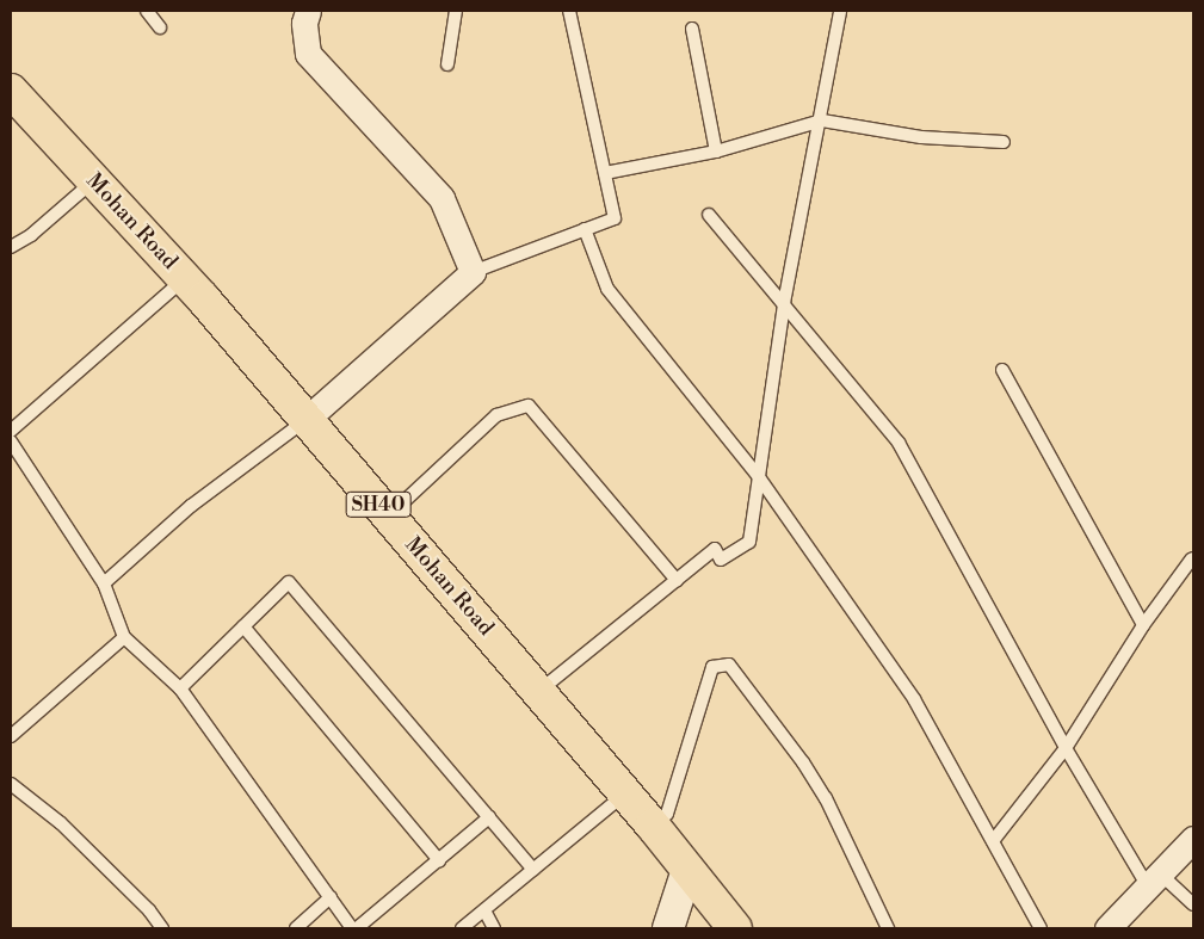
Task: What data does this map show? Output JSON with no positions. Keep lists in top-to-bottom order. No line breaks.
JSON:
{"streets":{"main road":["Mohan Road","SH40"]}}
